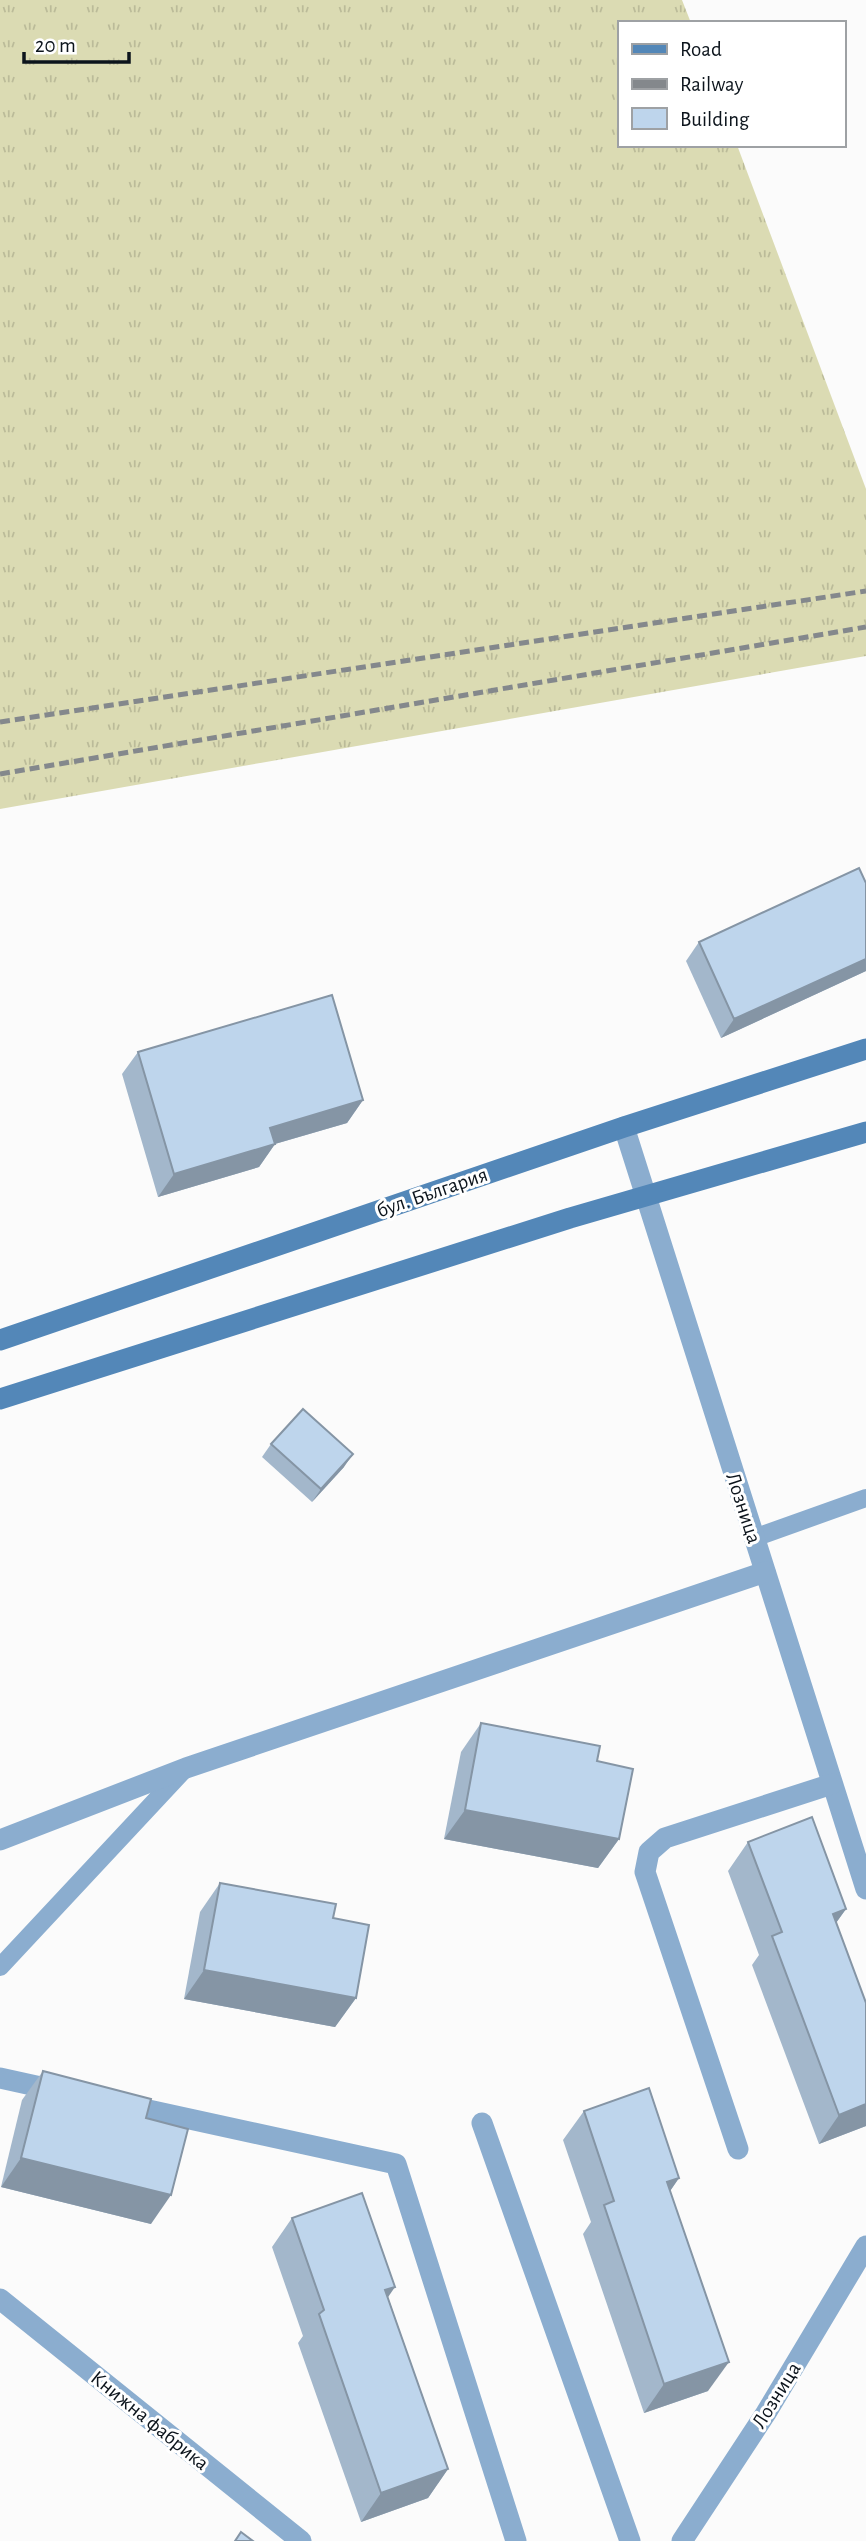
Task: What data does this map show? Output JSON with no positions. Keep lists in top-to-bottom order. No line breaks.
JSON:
{"streets":{"main road":["бул. България"],"street":["Лозница","Книжна фабрика"]},"crossings":[["бул. България","Лозница"]],"legend":["Road","Railway","Building"],"scale_bar":"20 m"}
